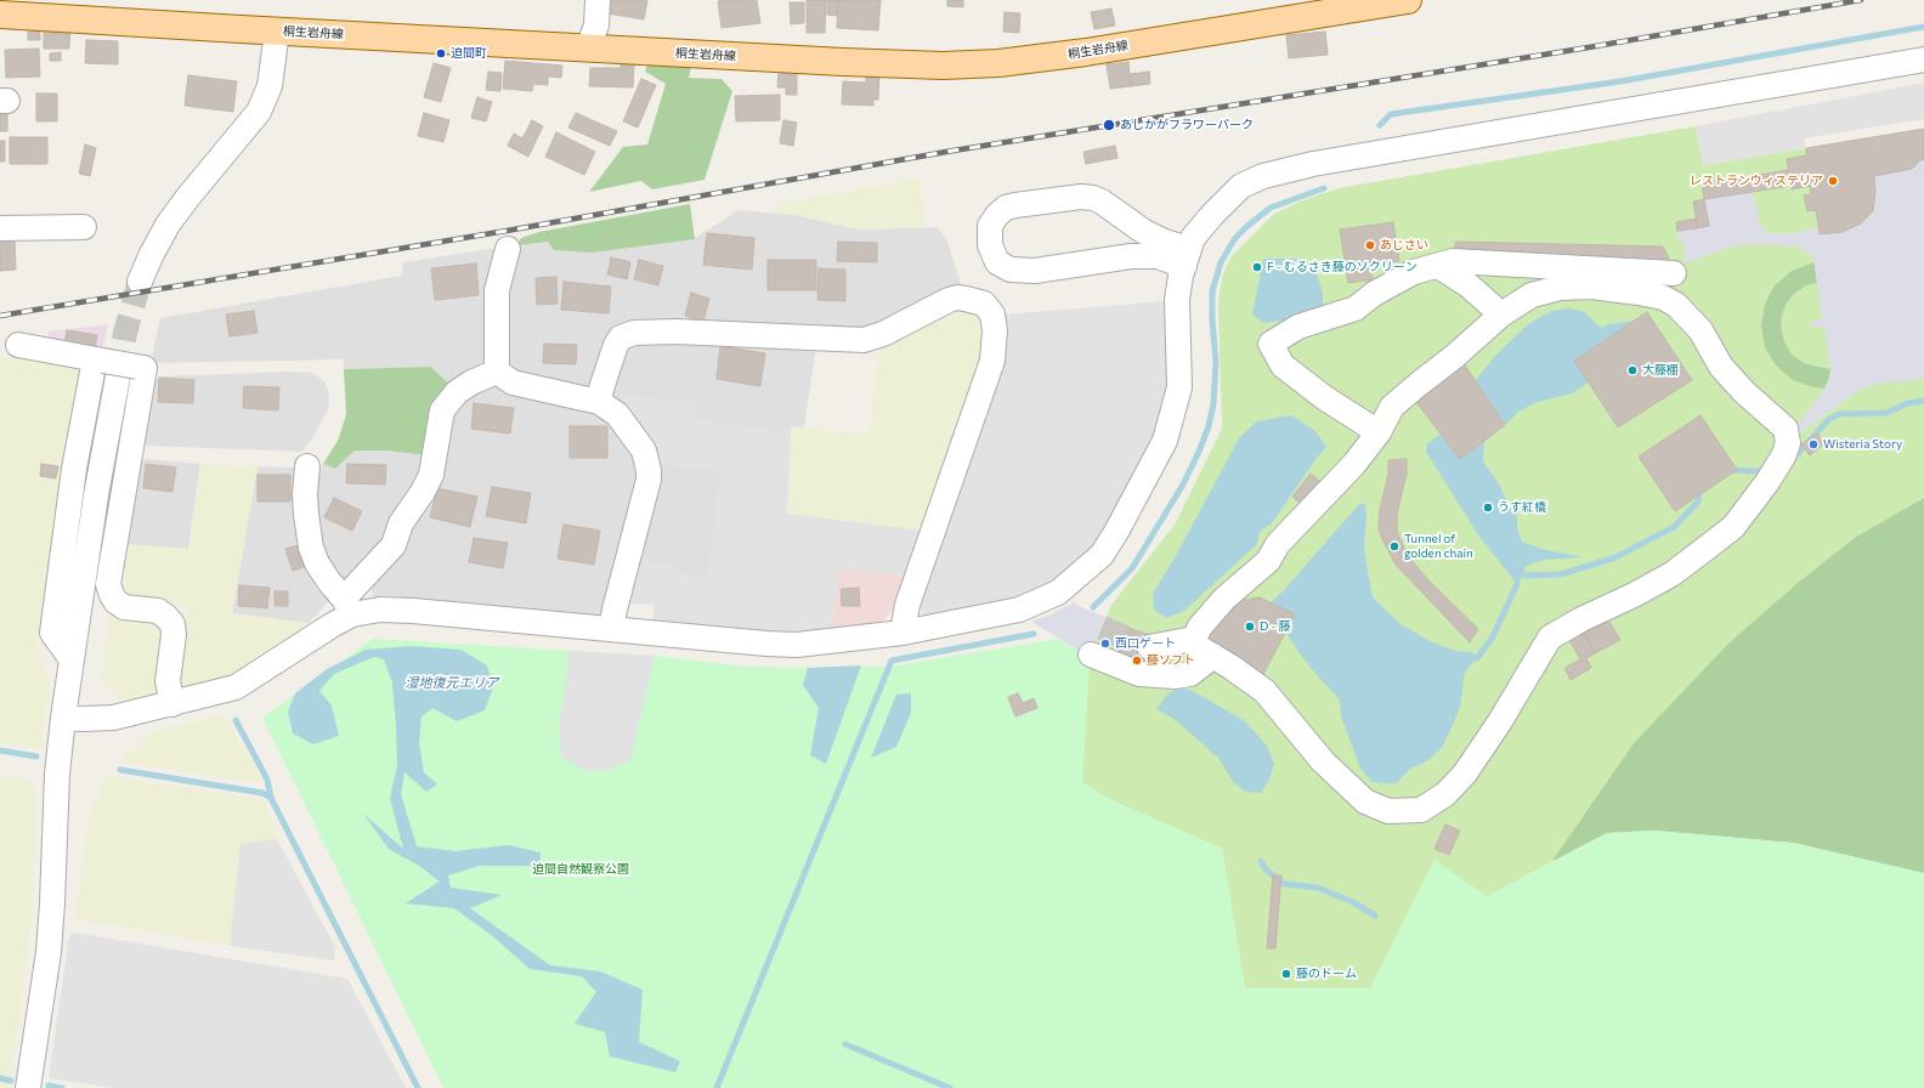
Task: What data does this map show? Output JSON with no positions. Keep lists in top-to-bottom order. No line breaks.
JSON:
{"streets":{"main road":["桐生岩舟線"]},"water":["湿地復元エリア"],"parks":["迫間自然観察公園"],"places":["迫間町","あしかがフラワーパーク","レストランウィステリア","あじさい","F - むるさき藤のソクリーン","大藤棚","Wisteria Story","うす紅橋","Tunnel of golden chain","D - 藤","西口ゲート","藤ソフト","藤のドーム"]}
